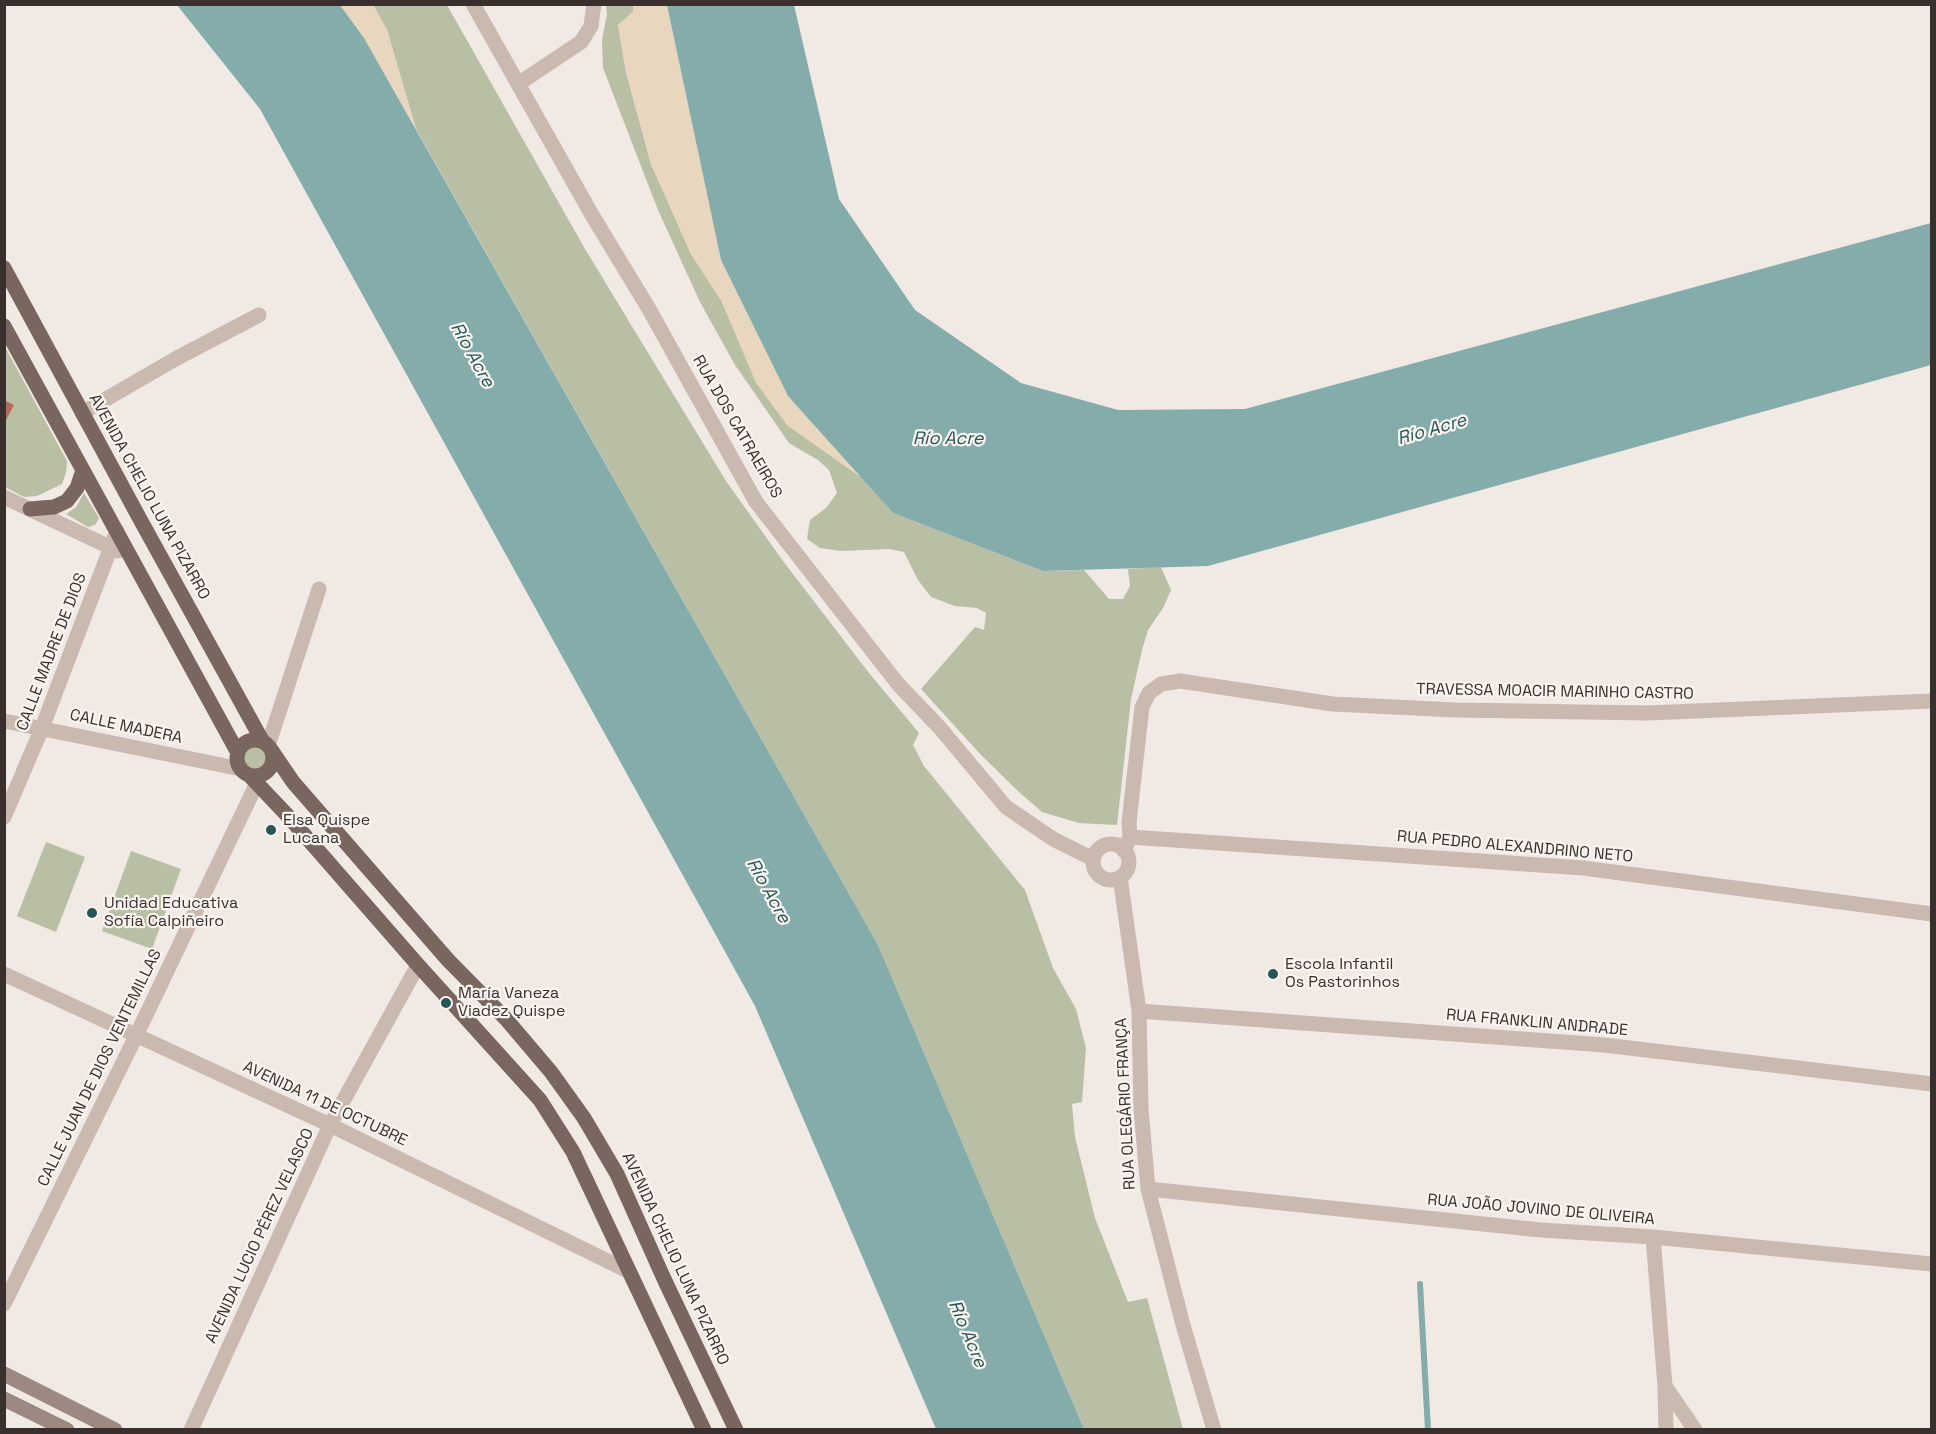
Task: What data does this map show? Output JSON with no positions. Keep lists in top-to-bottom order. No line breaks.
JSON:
{"streets":{"main road":["AVENIDA CHELIO LUNA PIZARRO"],"street":["RUA DOS CATRAEIROS","CALLE MADRE DE DIOS","TRAVESSA MOACIR MARINHO CASTRO","CALLE MADERA","RUA PEDRO ALEXANDRINO NETO","RUA FRANKLIN ANDRADE","CALLE JUAN DE DIOS VENTEMILLAS","AVENIDA 11 DE OCTUBRE","RUA OLEGÁRIO FRANÇA","RUA JOÃO JOVINO DE OLIVEIRA","AVENIDA LUCIO PÉREZ VELASCO"]},"crossings":[["RUA DOS CATRAEIROS","TRAVESSA MOACIR MARINHO CASTRO"],["RUA DOS CATRAEIROS","RUA PEDRO ALEXANDRINO NETO"],["RUA DOS CATRAEIROS","RUA OLEGÁRIO FRANÇA"],["AVENIDA CHELIO LUNA PIZARRO","CALLE MADERA"],["AVENIDA CHELIO LUNA PIZARRO","CALLE JUAN DE DIOS VENTEMILLAS"],["CALLE MADRE DE DIOS","CALLE MADERA"],["TRAVESSA MOACIR MARINHO CASTRO","RUA PEDRO ALEXANDRINO NETO"],["TRAVESSA MOACIR MARINHO CASTRO","RUA OLEGÁRIO FRANÇA"],["CALLE MADERA","CALLE JUAN DE DIOS VENTEMILLAS"],["RUA PEDRO ALEXANDRINO NETO","RUA OLEGÁRIO FRANÇA"],["RUA FRANKLIN ANDRADE","RUA OLEGÁRIO FRANÇA"],["CALLE JUAN DE DIOS VENTEMILLAS","AVENIDA 11 DE OCTUBRE"],["AVENIDA 11 DE OCTUBRE","AVENIDA LUCIO PÉREZ VELASCO"],["RUA OLEGÁRIO FRANÇA","RUA JOÃO JOVINO DE OLIVEIRA"]],"water":["Río Acre"],"places":["Elsa Quispe Lucana","Unidad Educativa Sofía Calpiñeiro","Escola Infantil Os Pastorinhos","María Vaneza Viadez Quispe"]}
